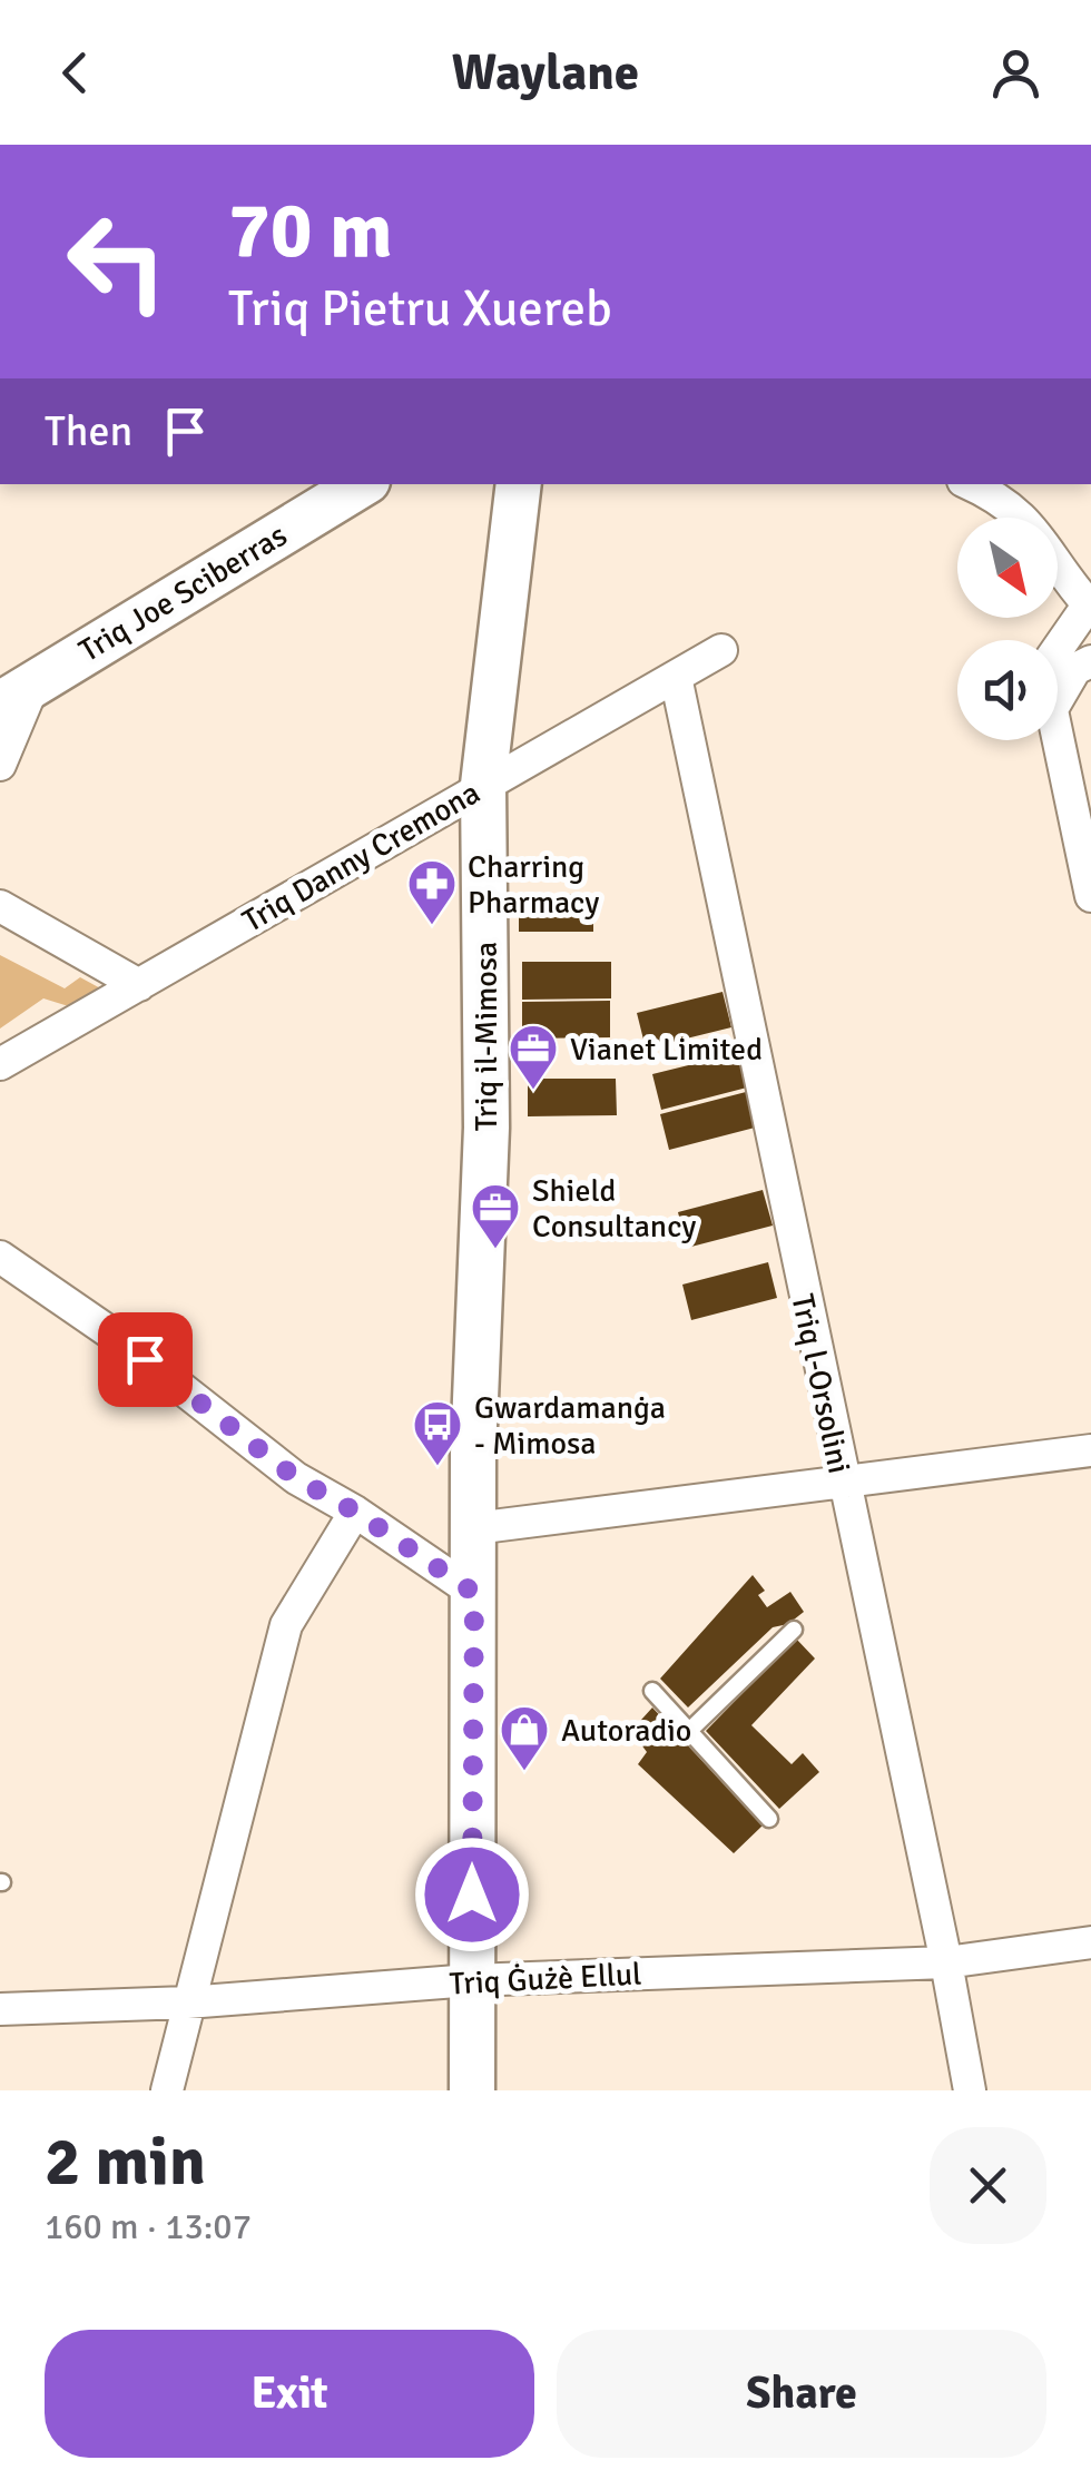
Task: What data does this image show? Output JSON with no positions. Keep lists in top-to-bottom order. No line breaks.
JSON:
{"streets":{"street":["Triq Joe Sciberras","Triq Danny Cremona","Triq il-Mimosa","Triq l-Orsolini","Triq Ġużè Ellul"]},"crossings":[["Triq Danny Cremona","Triq il-Mimosa"],["Triq Danny Cremona","Triq l-Orsolini"],["Triq il-Mimosa","Triq Ġużè Ellul"],["Triq l-Orsolini","Triq Ġużè Ellul"]],"places":{"pharmacy":["Charring Pharmacy"],"office":["Vianet Limited","Shield Consultancy"],"bus stop":["Gwardamanġa - Mimosa"],"shop":["Autoradio"]},"north":"bottom right","page":{"header":"Waylane","turn":["70 m","Triq Pietru Xuereb"],"then":"Then","heading":["2 min","160 m · 13:07"],"buttons":["Exit","Share"]}}
